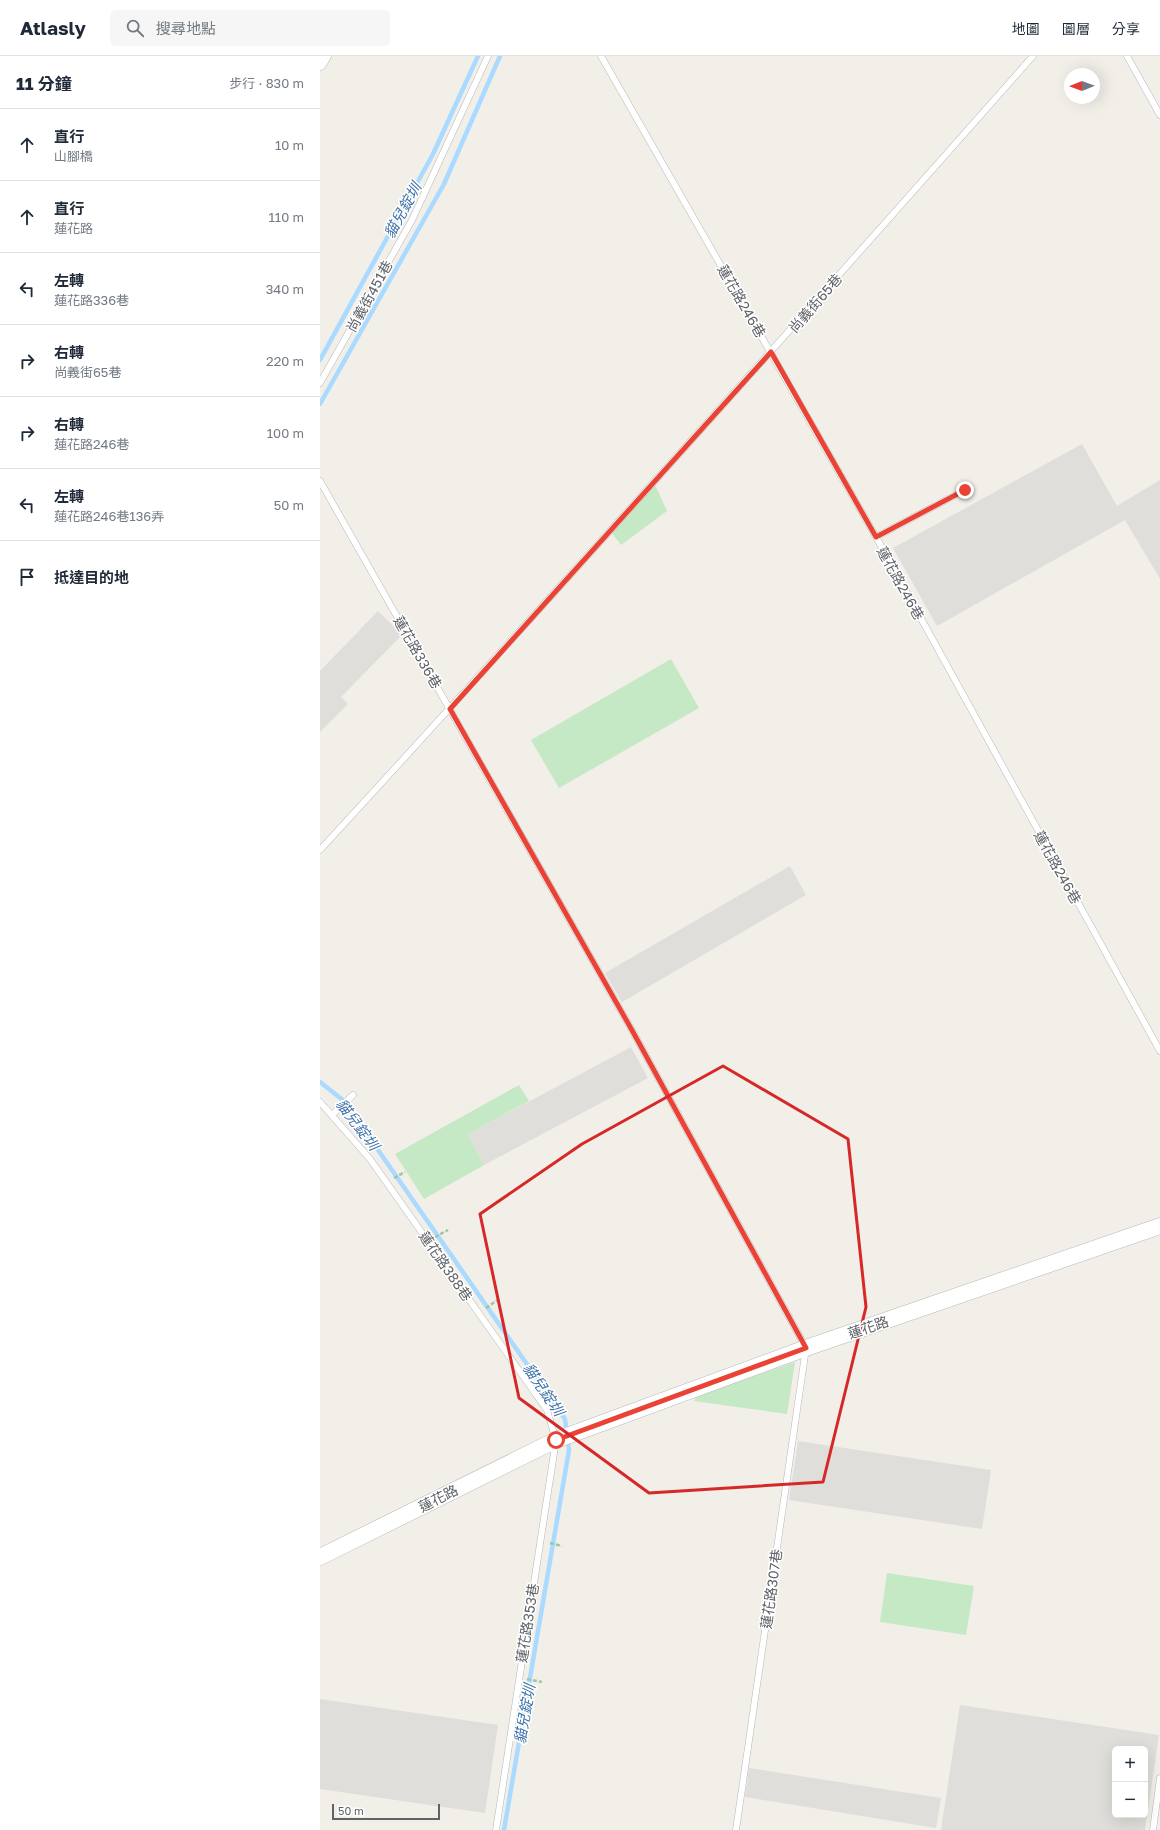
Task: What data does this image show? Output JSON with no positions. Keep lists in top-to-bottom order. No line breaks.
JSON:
{"streets":{"street":["蓮花路"],"lane":["尚義街451巷","蓮花路246巷","尚義街65巷","蓮花路336巷","蓮花路388巷","蓮花路307巷","蓮花路353巷"]},"crossings":[["蓮花路246巷","尚義街65巷"],["尚義街65巷","蓮花路336巷"],["蓮花路336巷","蓮花路"],["蓮花路336巷","蓮花路307巷"],["蓮花路388巷","蓮花路"],["蓮花路388巷","蓮花路353巷"],["蓮花路","蓮花路307巷"],["蓮花路","蓮花路353巷"]],"water":["貓兒錠圳"],"scale_bar":"50 m","north":"left","page":{"header":"Atlasly","search":"搜尋地點","nav":["地圖","圖層","分享"],"heading":["11 分鐘","步行 · 830 m"],"list":[["直行","山腳橋","10 m"],["直行","蓮花路","110 m"],["左轉","蓮花路336巷","340 m"],["右轉","尚義街65巷","220 m"],["右轉","蓮花路246巷","100 m"],["左轉","蓮花路246巷136弄","50 m"],"抵達目的地"],"map_buttons":["+","−"],"scale":"50 m"}}
